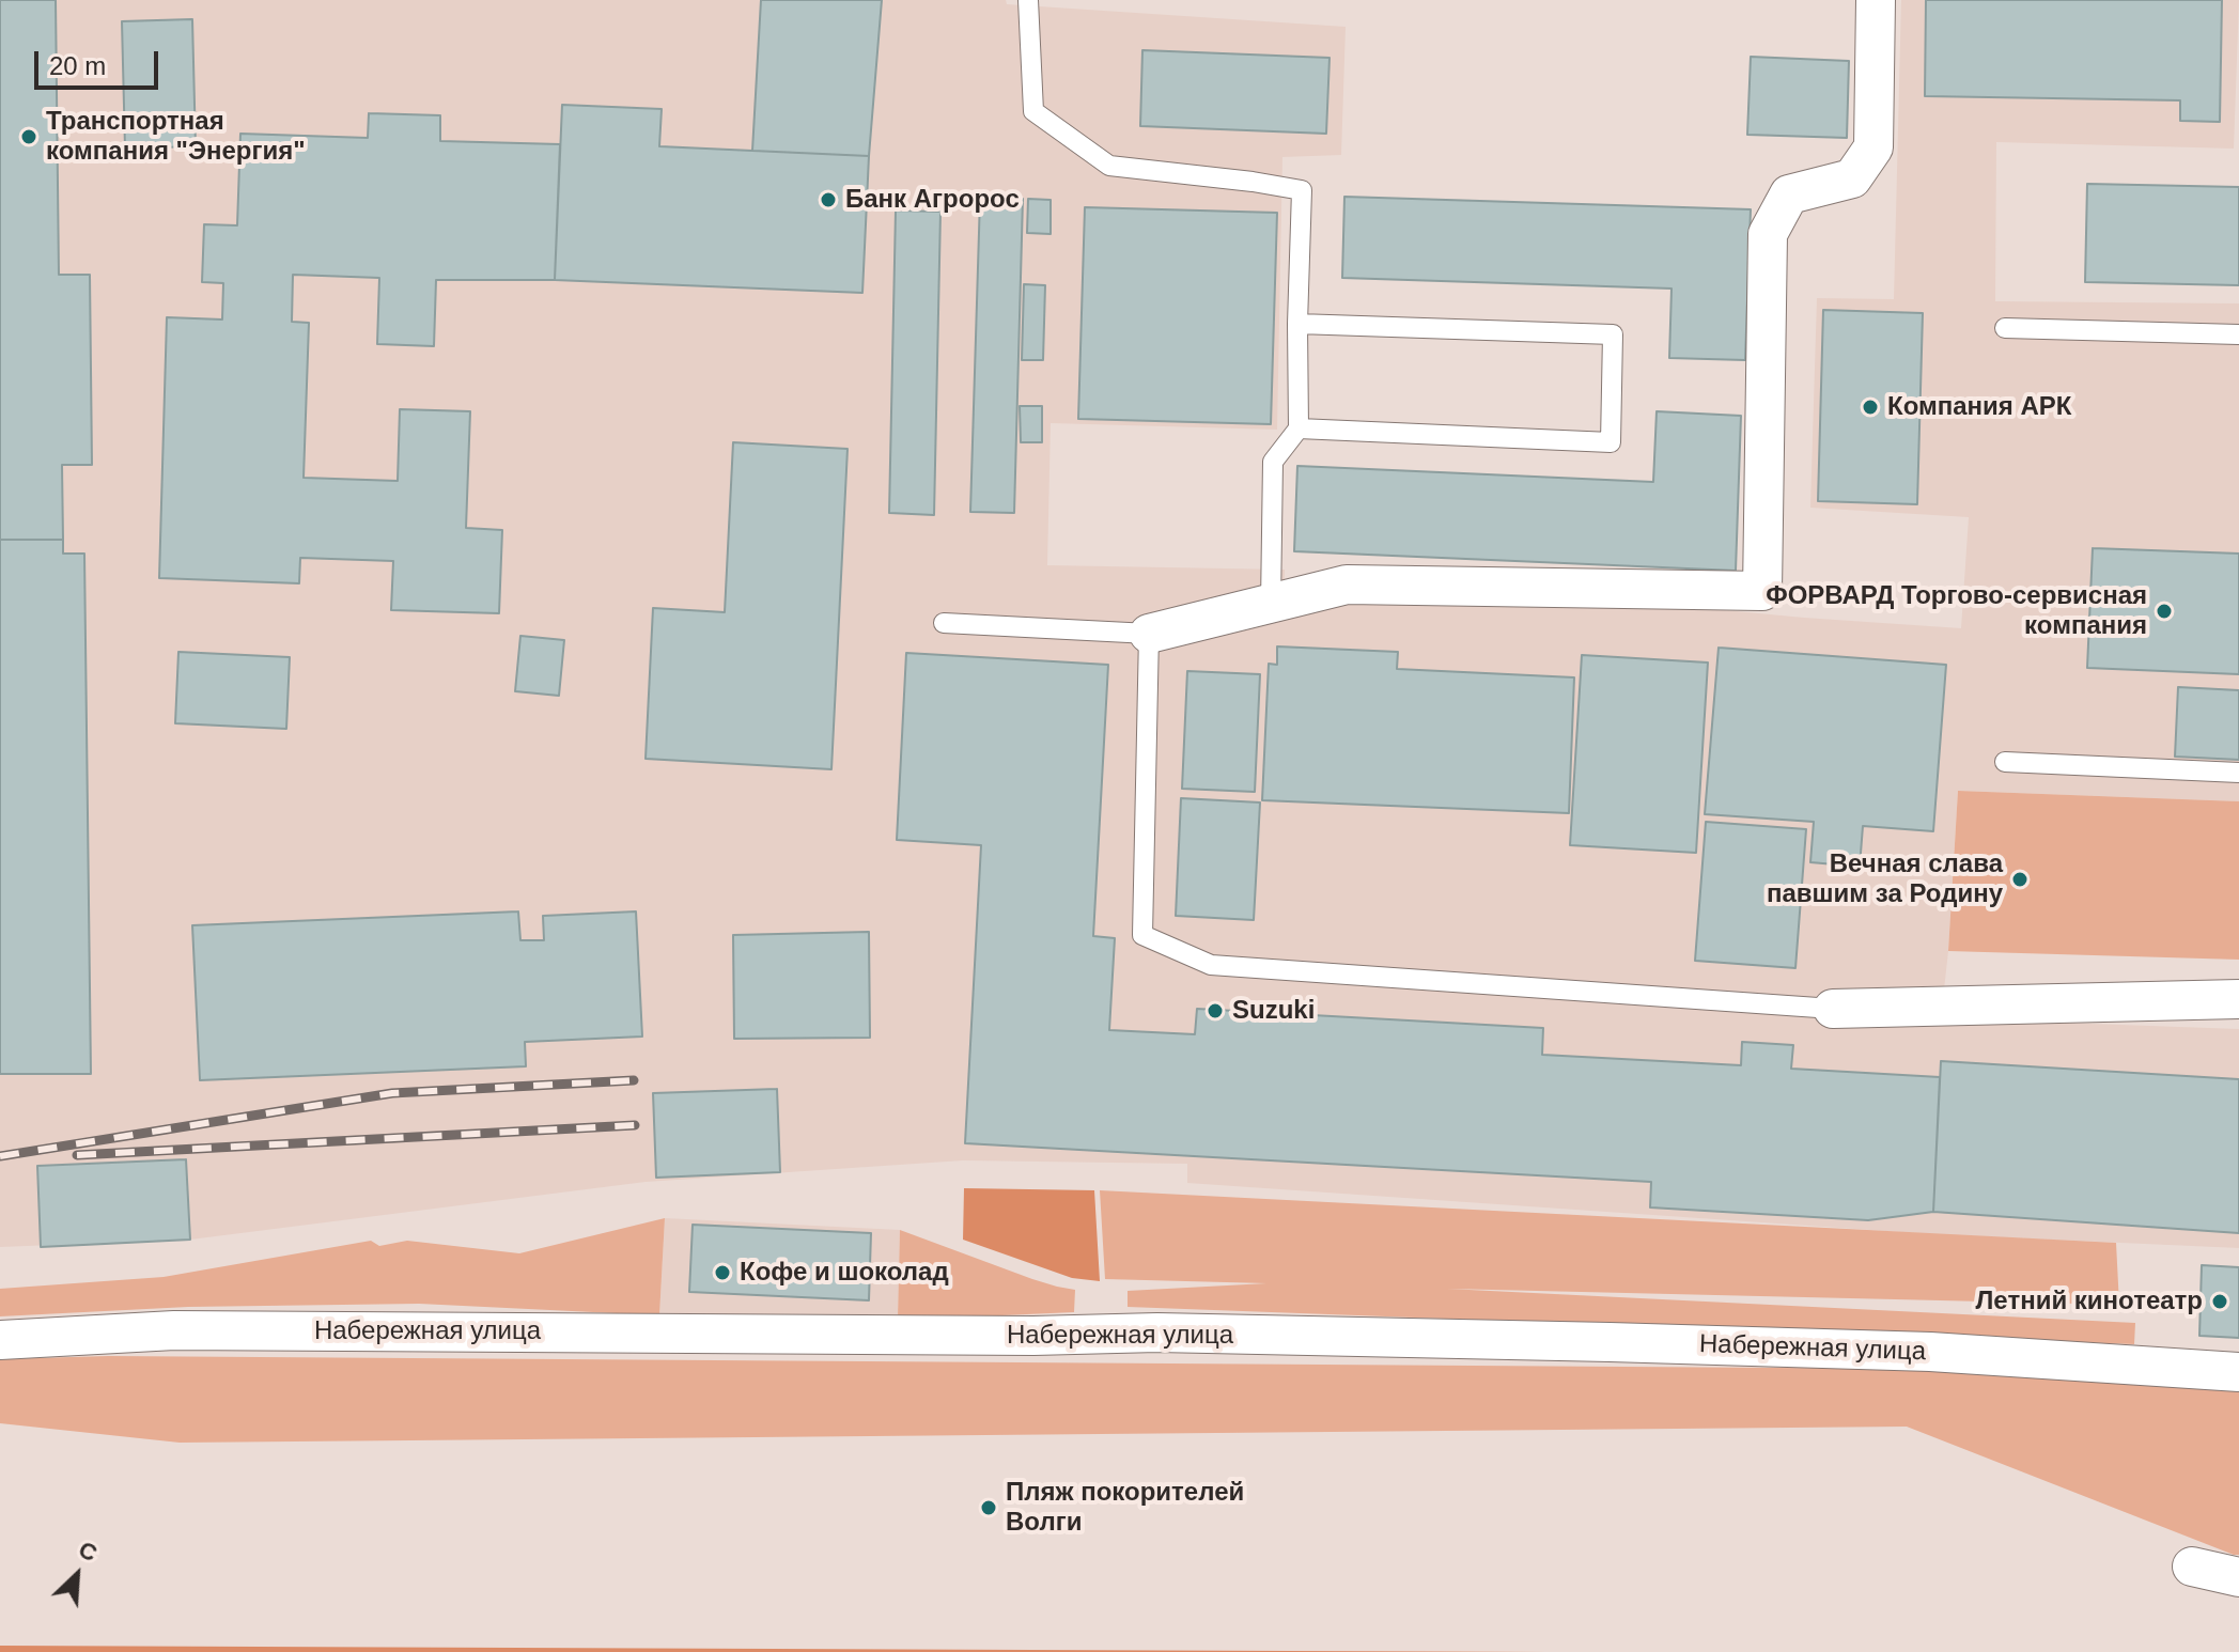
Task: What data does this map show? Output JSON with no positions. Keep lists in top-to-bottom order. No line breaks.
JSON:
{"streets":{"street":["Набережная улица"]},"places":["Транспортная компания \"Энергия\"","Банк Агророс","Компания АРК","ФОРВАРД Торгово-сервисная компания","Вечная слава павшим за Родину","Suzuki","Кофе и шоколад","Летний кинотеатр","Пляж покорителей Волги"],"scale_bar":"20 m","north":"top right"}
